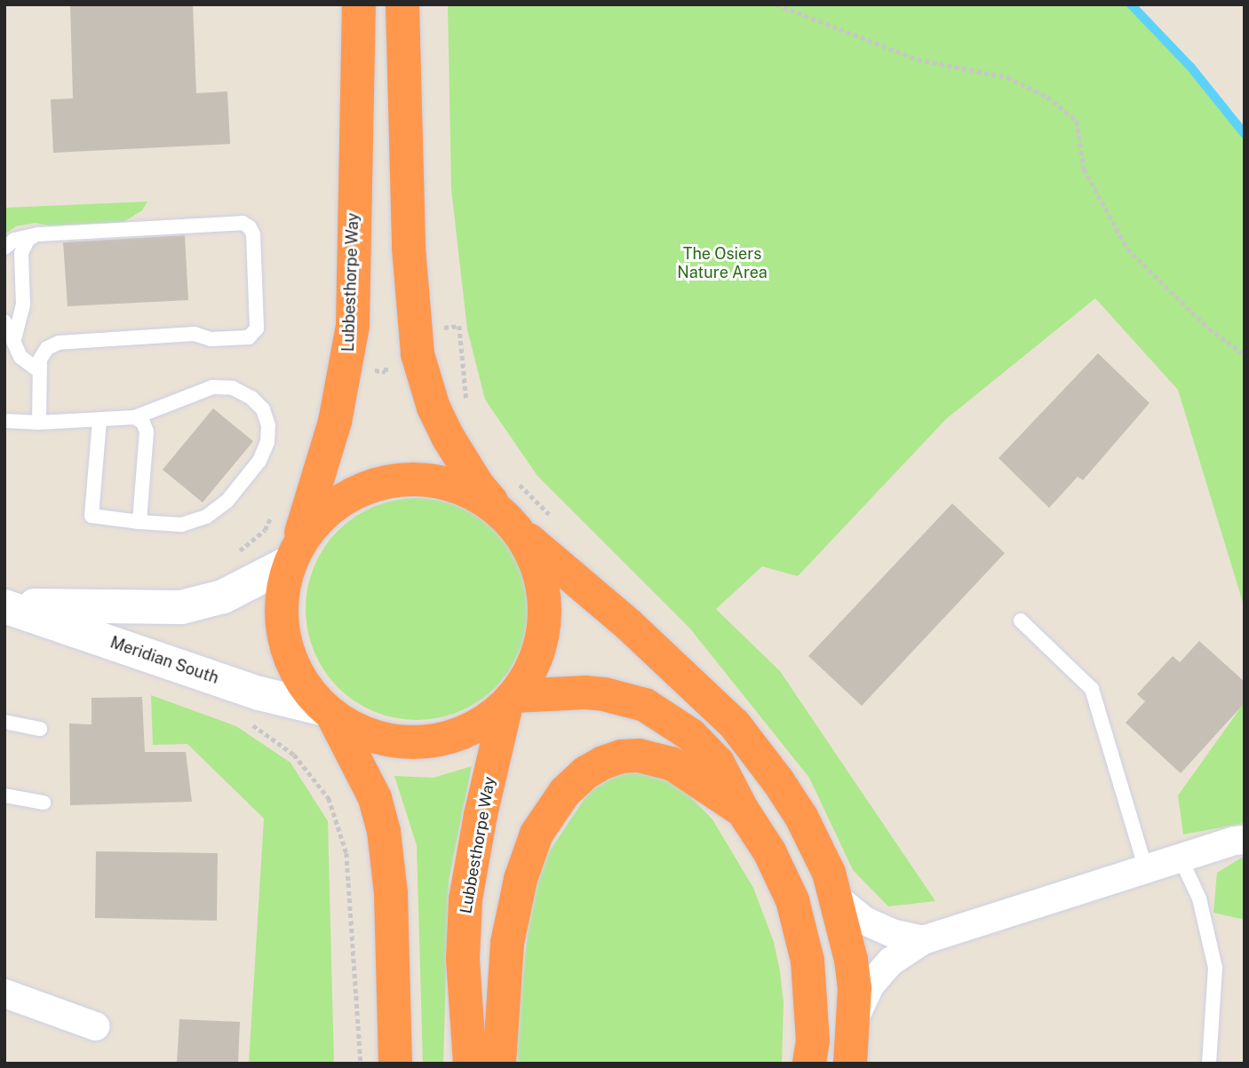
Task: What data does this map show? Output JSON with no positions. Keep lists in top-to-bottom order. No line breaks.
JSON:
{"streets":{"highway":["Lubbesthorpe Way"],"street":["Meridian South"]},"crossings":[["Lubbesthorpe Way","Meridian South"]],"parks":["The Osiers Nature Area"]}
